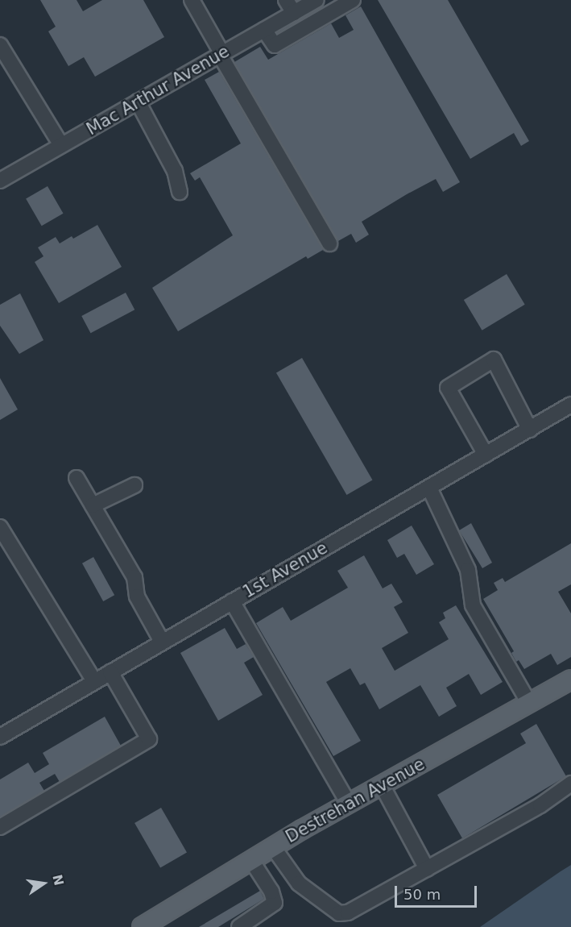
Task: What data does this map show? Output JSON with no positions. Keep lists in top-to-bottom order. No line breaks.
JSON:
{"streets":{"main road":["Destrehan Avenue"],"street":["Mac Arthur Avenue","1st Avenue"]},"scale_bar":"50 m","north":"right"}
